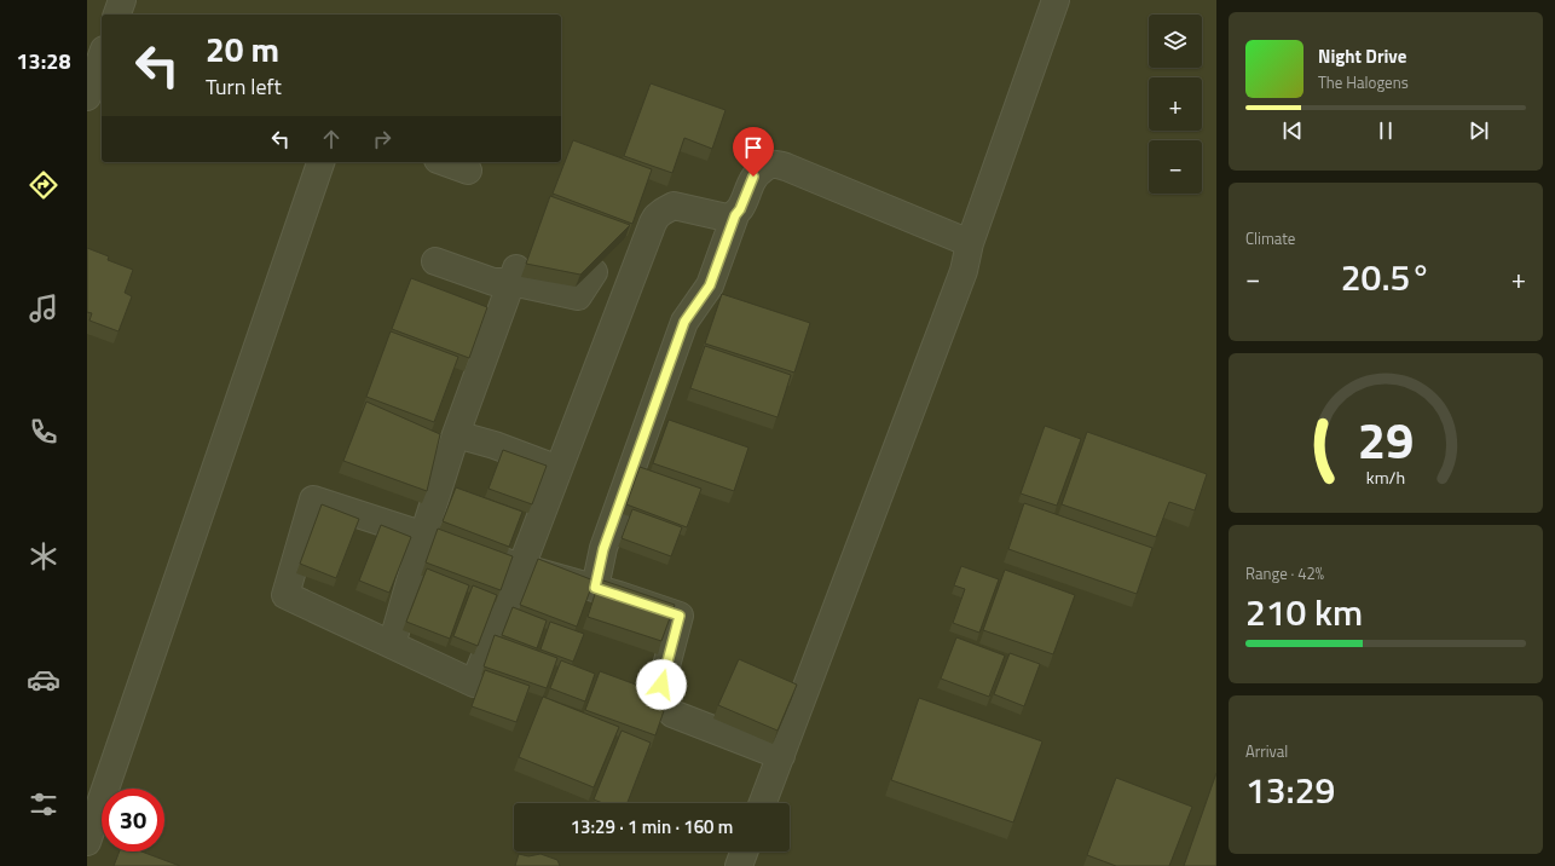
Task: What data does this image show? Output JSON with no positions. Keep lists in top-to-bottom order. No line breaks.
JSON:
{"page":{"tabs":"13:28","map_buttons":["+","−"],"turn":["20 m","Turn left"],"song":["Night Drive","The Halogens"],"tile":["Climate",["Range · 42%","210 km"],["Arrival","13:29"]],"heat":["−","20.5°","+"],"limit":"30","trip":"13:29 · 1 min · 160 m","gauge":["29","km/h"]}}
